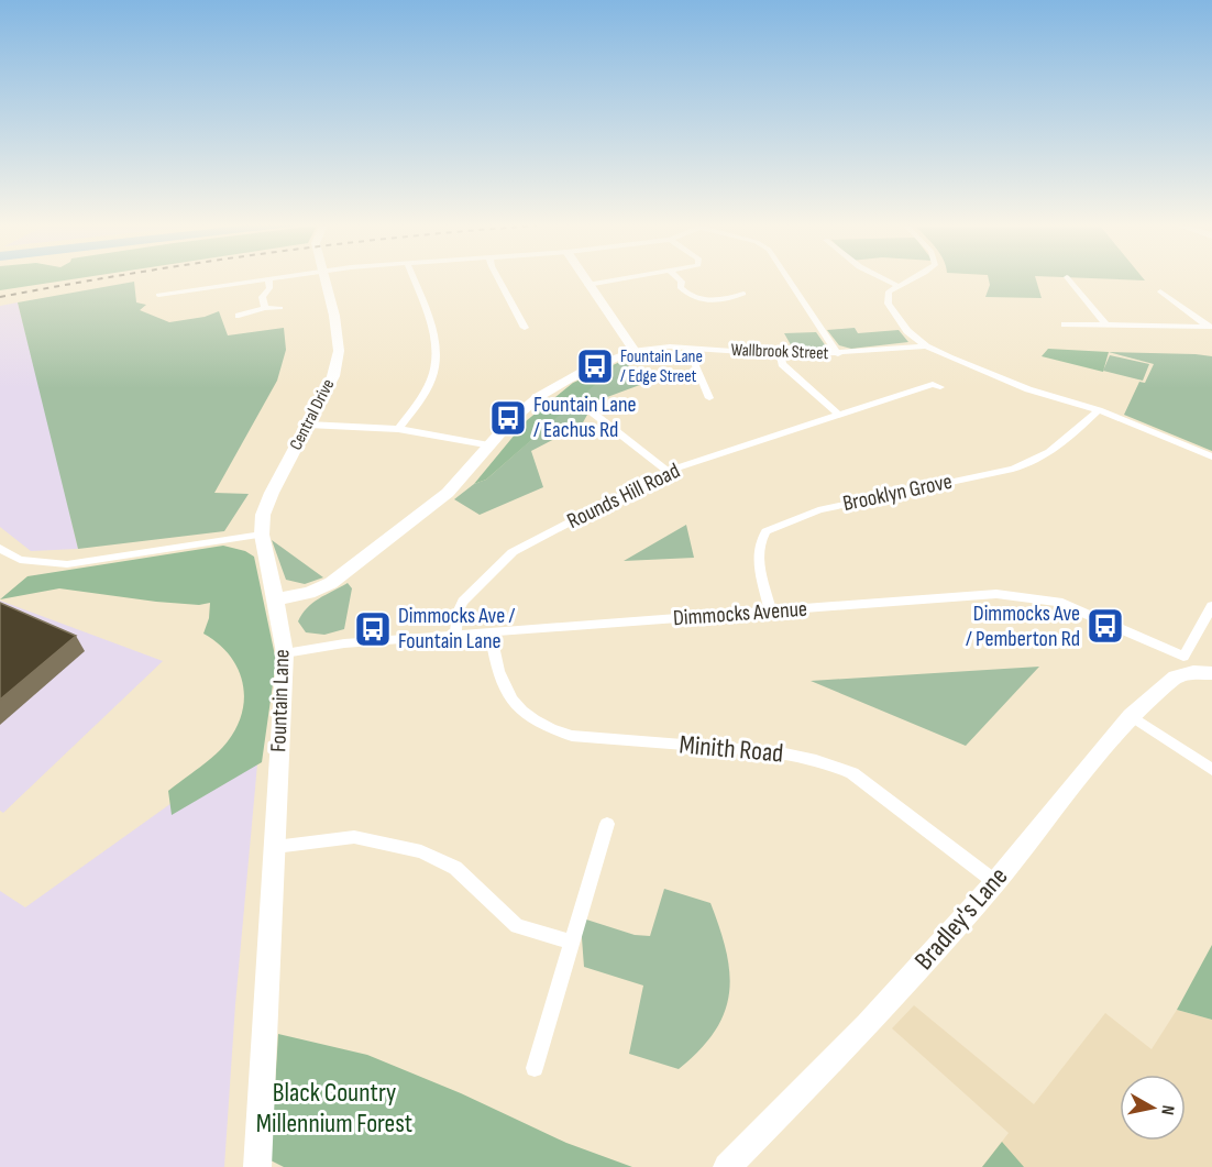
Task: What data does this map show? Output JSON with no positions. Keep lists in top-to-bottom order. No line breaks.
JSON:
{"streets":{"street":["Wallbrook Street","Central Drive","Brooklyn Grove","Rounds Hill Road","Dimmocks Avenue","Fountain Lane","Minith Road","Bradley's Lane"]},"crossings":[["Central Drive","Fountain Lane"],["Brooklyn Grove","Dimmocks Avenue"],["Rounds Hill Road","Dimmocks Avenue"],["Dimmocks Avenue","Fountain Lane"],["Dimmocks Avenue","Minith Road"],["Dimmocks Avenue","Bradley's Lane"],["Minith Road","Bradley's Lane"]],"parks":["Black Country Millennium Forest"],"places":{"bus stop":["Fountain Lane / Edge Street","Fountain Lane / Eachus Rd","Dimmocks Ave / Pemberton Rd","Dimmocks Ave / Fountain Lane"]},"north":"right"}
